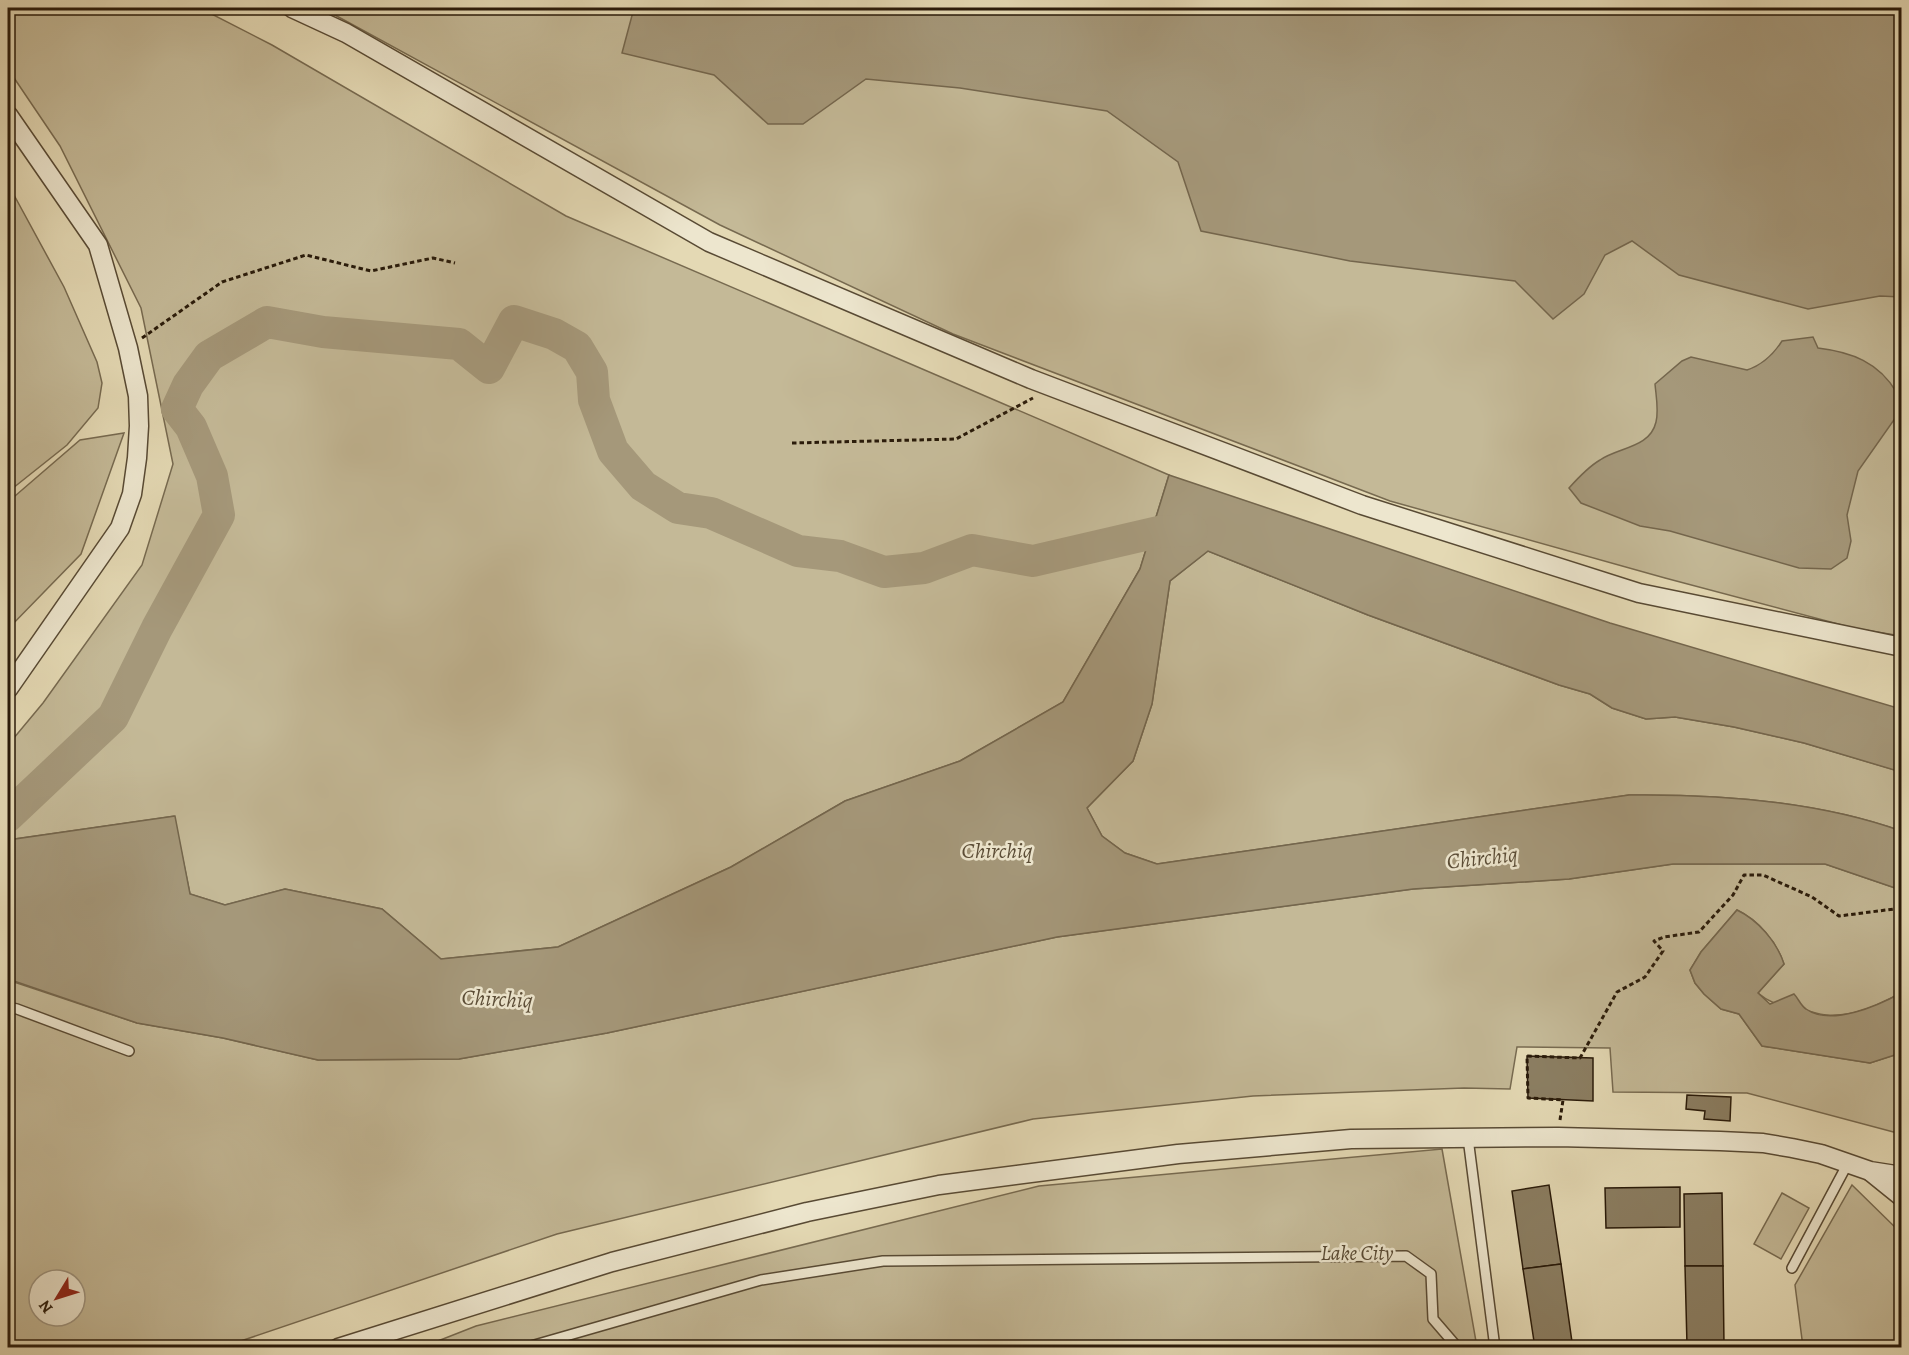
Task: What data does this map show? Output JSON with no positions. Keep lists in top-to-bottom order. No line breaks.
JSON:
{"water":["Chirchiq"],"parks":["Lake City"],"north":"bottom left"}
